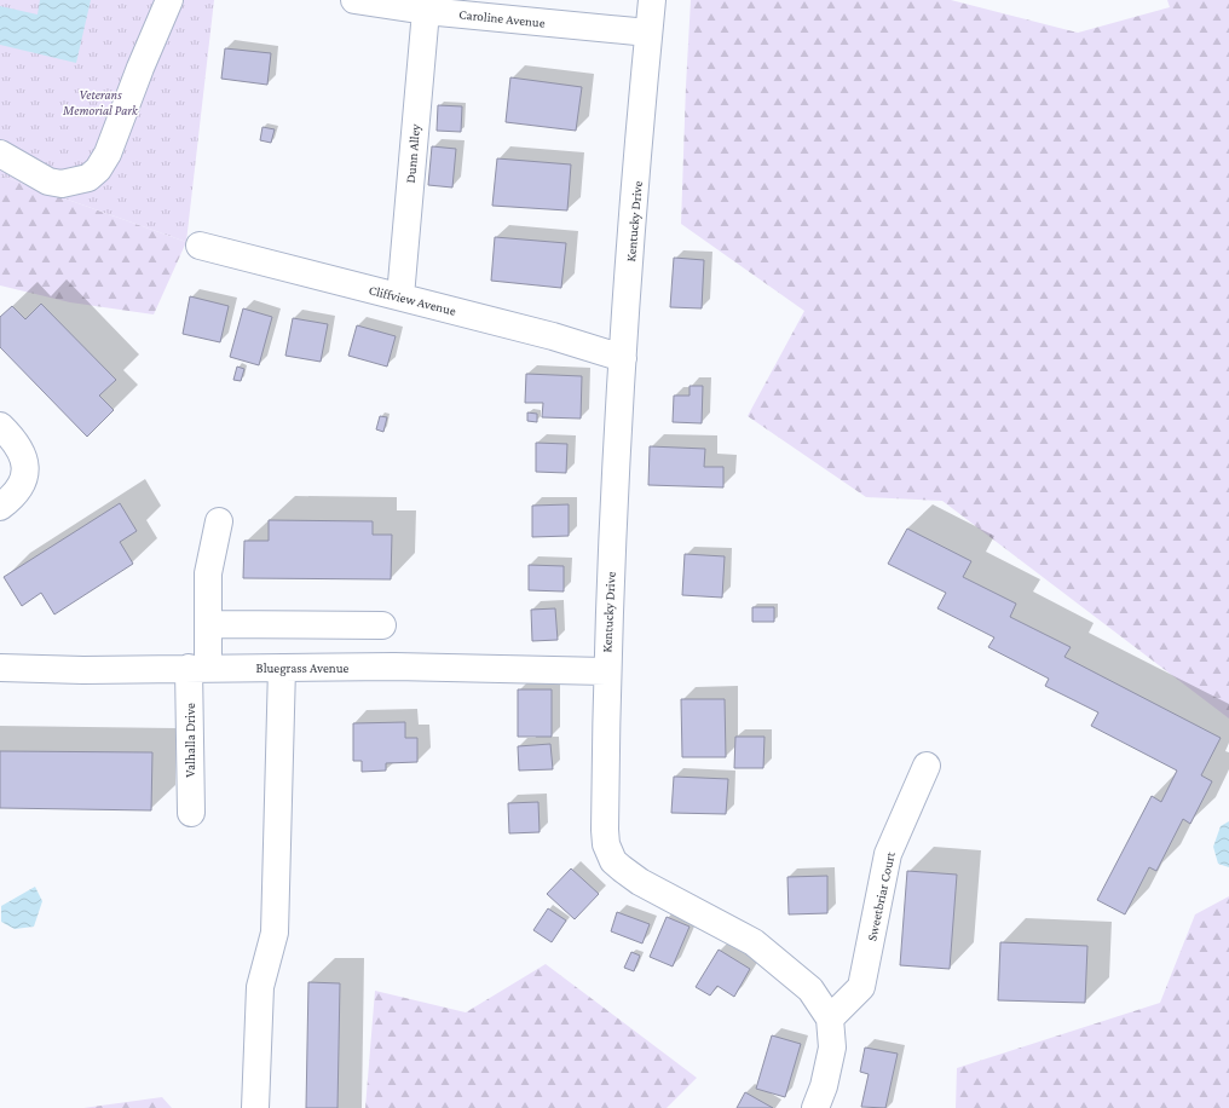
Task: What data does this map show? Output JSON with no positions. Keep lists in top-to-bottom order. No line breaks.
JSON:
{"streets":{"street":["Caroline Avenue","Dunn Alley","Kentucky Drive","Cliffview Avenue","Bluegrass Avenue","Valhalla Drive","Sweetbriar Court"]},"crossings":[["Caroline Avenue","Dunn Alley"],["Caroline Avenue","Kentucky Drive"],["Dunn Alley","Cliffview Avenue"],["Kentucky Drive","Cliffview Avenue"],["Kentucky Drive","Bluegrass Avenue"],["Kentucky Drive","Sweetbriar Court"],["Bluegrass Avenue","Valhalla Drive"]],"parks":["Veterans Memorial Park"]}
